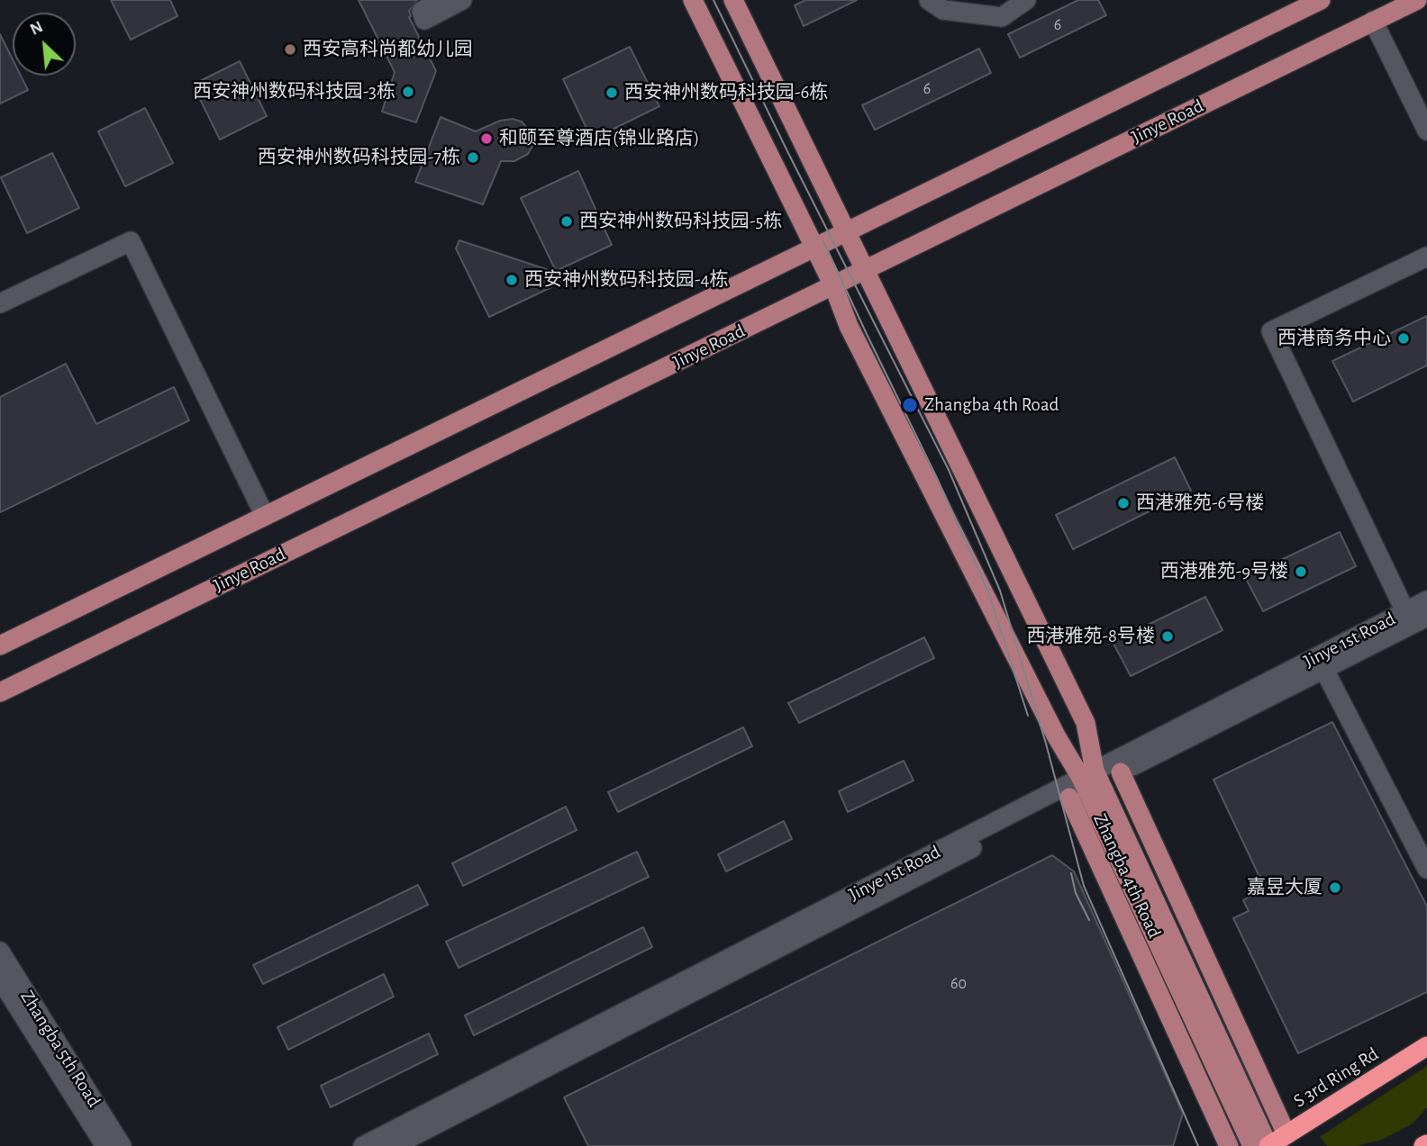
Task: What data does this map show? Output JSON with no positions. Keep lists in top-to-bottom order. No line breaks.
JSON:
{"streets":{"highway":["S 3rd Ring Rd"],"main road":["Jinye Road","Zhangba 4th Road"],"street":["Jinye 1st Road","Zhangba 5th Road"]},"crossings":[["Jinye Road","Zhangba 4th Road"],["Jinye 1st Road","Zhangba 4th Road"],["Zhangba 4th Road","S 3rd Ring Rd"]],"places":["西安高科尚都幼儿园","西安神州数码科技园-3栋","西安神州数码科技园-6栋","和颐至尊酒店(锦业路店)","西安神州数码科技园-7栋","西安神州数码科技园-5栋","西安神州数码科技园-4栋","西港商务中心","Zhangba 4th Road","西港雅苑-6号楼","西港雅苑-9号楼","西港雅苑-8号楼","嘉昱大厦"],"house_numbers":["6","6","60"],"north":"top left"}
